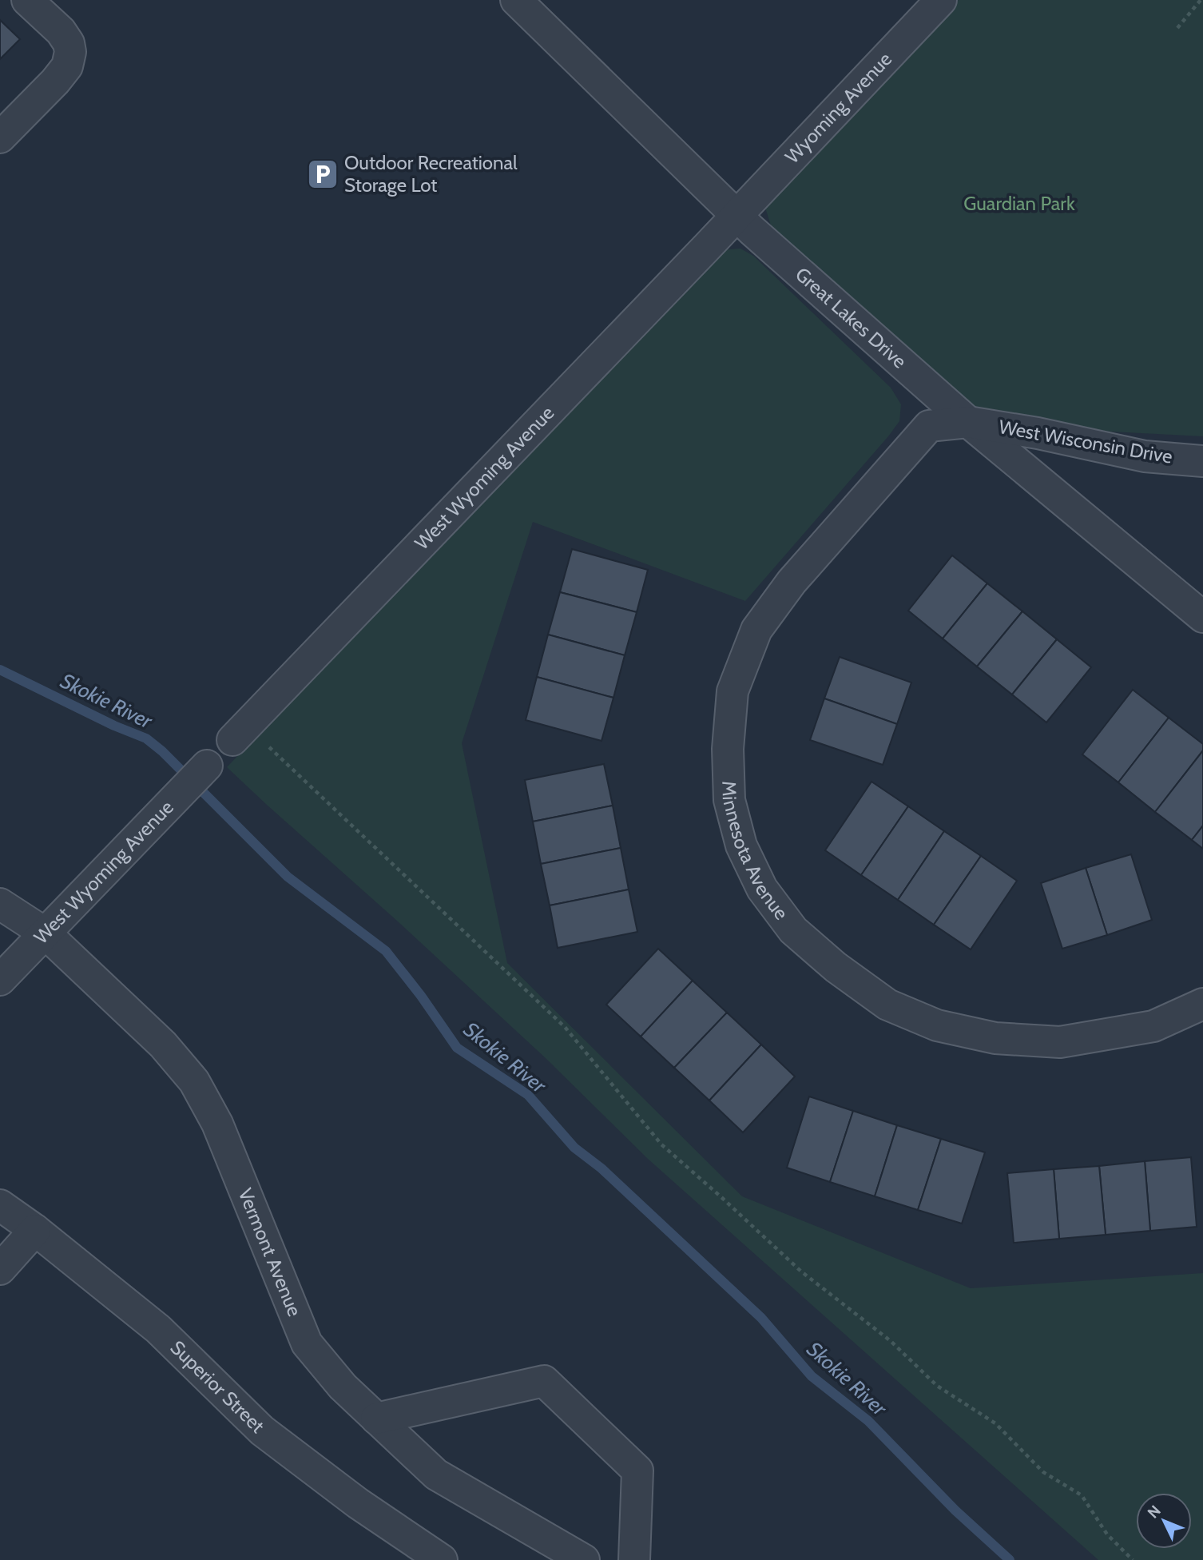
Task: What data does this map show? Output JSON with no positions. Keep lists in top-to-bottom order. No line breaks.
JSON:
{"streets":{"street":["Wyoming Avenue","Great Lakes Drive","West Wisconsin Drive","West Wyoming Avenue","Minnesota Avenue","Vermont Avenue","Superior Street"]},"crossings":[["Wyoming Avenue","Great Lakes Drive"],["Wyoming Avenue","West Wyoming Avenue"],["Great Lakes Drive","West Wisconsin Drive"],["Great Lakes Drive","West Wyoming Avenue"],["Great Lakes Drive","Minnesota Avenue"],["West Wisconsin Drive","Minnesota Avenue"],["West Wyoming Avenue","Vermont Avenue"]],"water":["Skokie River"],"parks":["Guardian Park"],"places":{"parking":["Outdoor Recreational Storage Lot"]},"north":"top left"}
